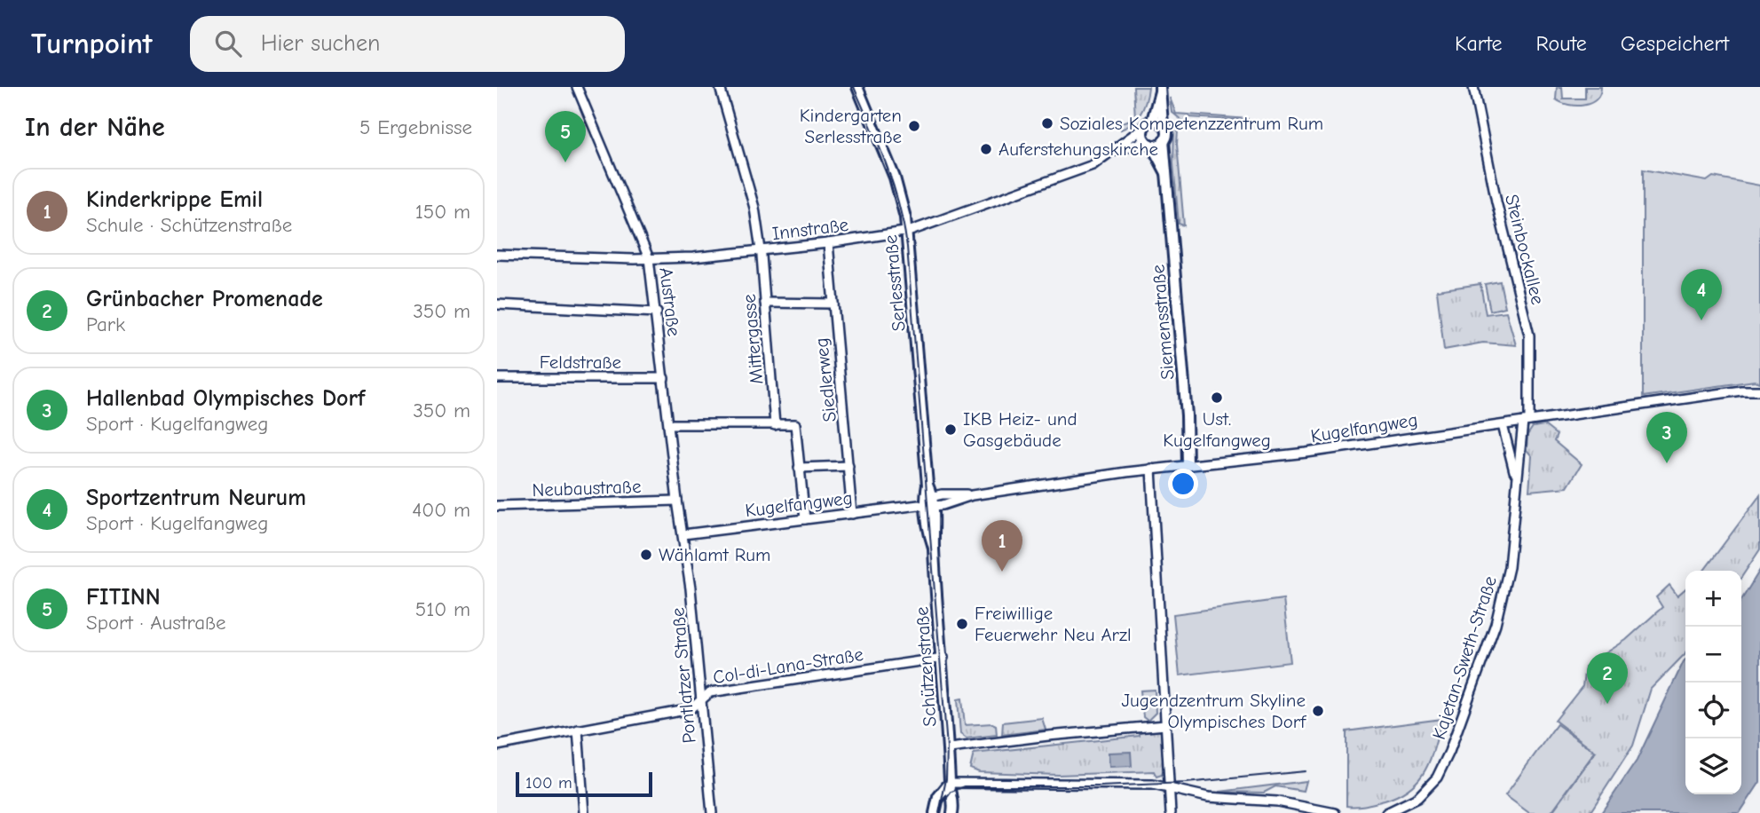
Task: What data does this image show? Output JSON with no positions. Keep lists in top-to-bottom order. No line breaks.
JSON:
{"streets":{"street":["Innstraße","Steinbockallee","Serlesstraße","Austraße","Siemensstraße","Mittergasse","Feldstraße","Siedlerweg","Kugelfangweg","Neubaustraße","Kajetan-Sweth-Straße","Col-di-Lana-Straße","Schützenstraße","Pontlatzer Straße"]},"crossings":[["Innstraße","Serlesstraße"],["Innstraße","Austraße"],["Innstraße","Siemensstraße"],["Innstraße","Mittergasse"],["Innstraße","Siedlerweg"],["Steinbockallee","Kugelfangweg"],["Steinbockallee","Kajetan-Sweth-Straße"],["Serlesstraße","Kugelfangweg"],["Serlesstraße","Schützenstraße"],["Austraße","Feldstraße"],["Austraße","Kugelfangweg"],["Austraße","Neubaustraße"],["Austraße","Pontlatzer Straße"],["Siemensstraße","Kugelfangweg"],["Siedlerweg","Kugelfangweg"],["Kugelfangweg","Kajetan-Sweth-Straße"],["Kugelfangweg","Schützenstraße"],["Kugelfangweg","Pontlatzer Straße"],["Col-di-Lana-Straße","Schützenstraße"],["Col-di-Lana-Straße","Pontlatzer Straße"]],"places":["Soziales Kompetenzzentrum Rum","Kindergarten Serlesstraße","Auferstehungskirche","Ust. Kugelfangweg","IKB Heiz- und Gasgebäude","Wählamt Rum","Freiwillige Feuerwehr Neu Arzl","Jugendzentrum Skyline Olympisches Dorf"],"scale_bar":"100 m","page":{"header":"Turnpoint","search":"Hier suchen","nav":["Karte","Route","Gespeichert"],"heading":["In der Nähe","5 Ergebnisse"],"pins":["5","4","3","1","2"],"list":[{"mark":"1","name":"Kinderkrippe Emil","note":"Schule · Schützenstraße","value":"150 m"},{"mark":"2","name":"Grünbacher Promenade","note":"Park","value":"350 m"},{"mark":"3","name":"Hallenbad Olympisches Dorf","note":"Sport · Kugelfangweg","value":"350 m"},{"mark":"4","name":"Sportzentrum Neurum","note":"Sport · Kugelfangweg","value":"400 m"},{"mark":"5","name":"FITINN","note":"Sport · Austraße","value":"510 m"}],"map_buttons":["+","−"],"scale":"100 m"}}
